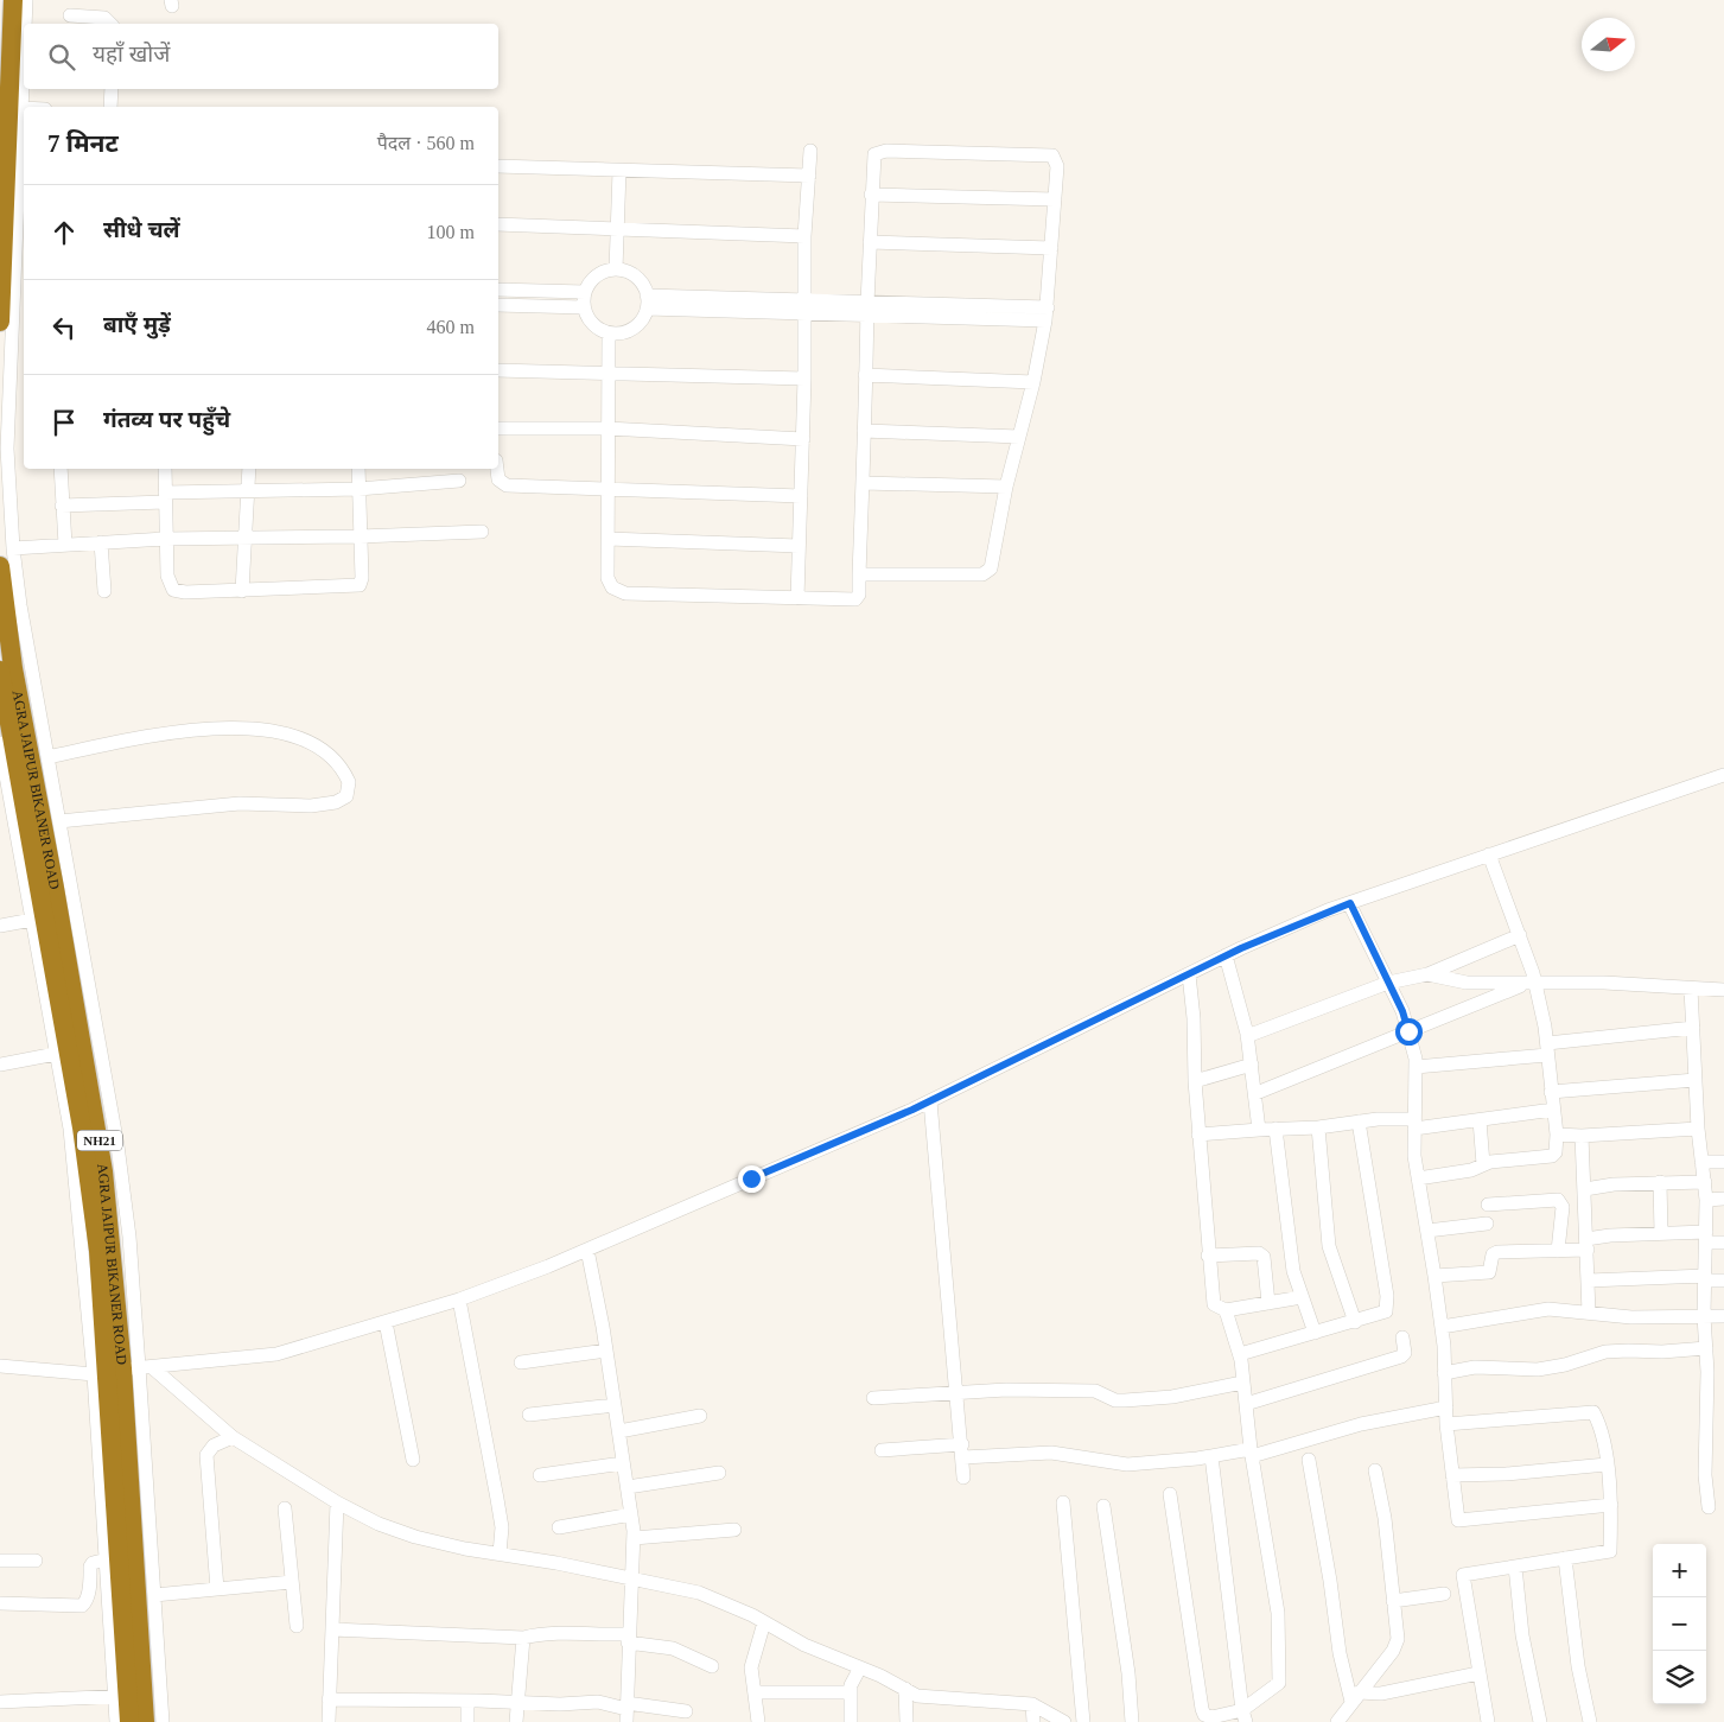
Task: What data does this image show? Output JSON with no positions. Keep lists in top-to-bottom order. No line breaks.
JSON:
{"streets":{"highway":["AGRA JAIPUR BIKANER ROAD","NH21"]},"north":"right","page":{"search":"यहाँ खोजें","heading":["7 मिनट","पैदल · 560 m"],"list":[["सीधे चलें","100 m"],["बाएँ मुड़ें","460 m"],"गंतव्य पर पहुँचे"],"map_buttons":["+","−"]}}
